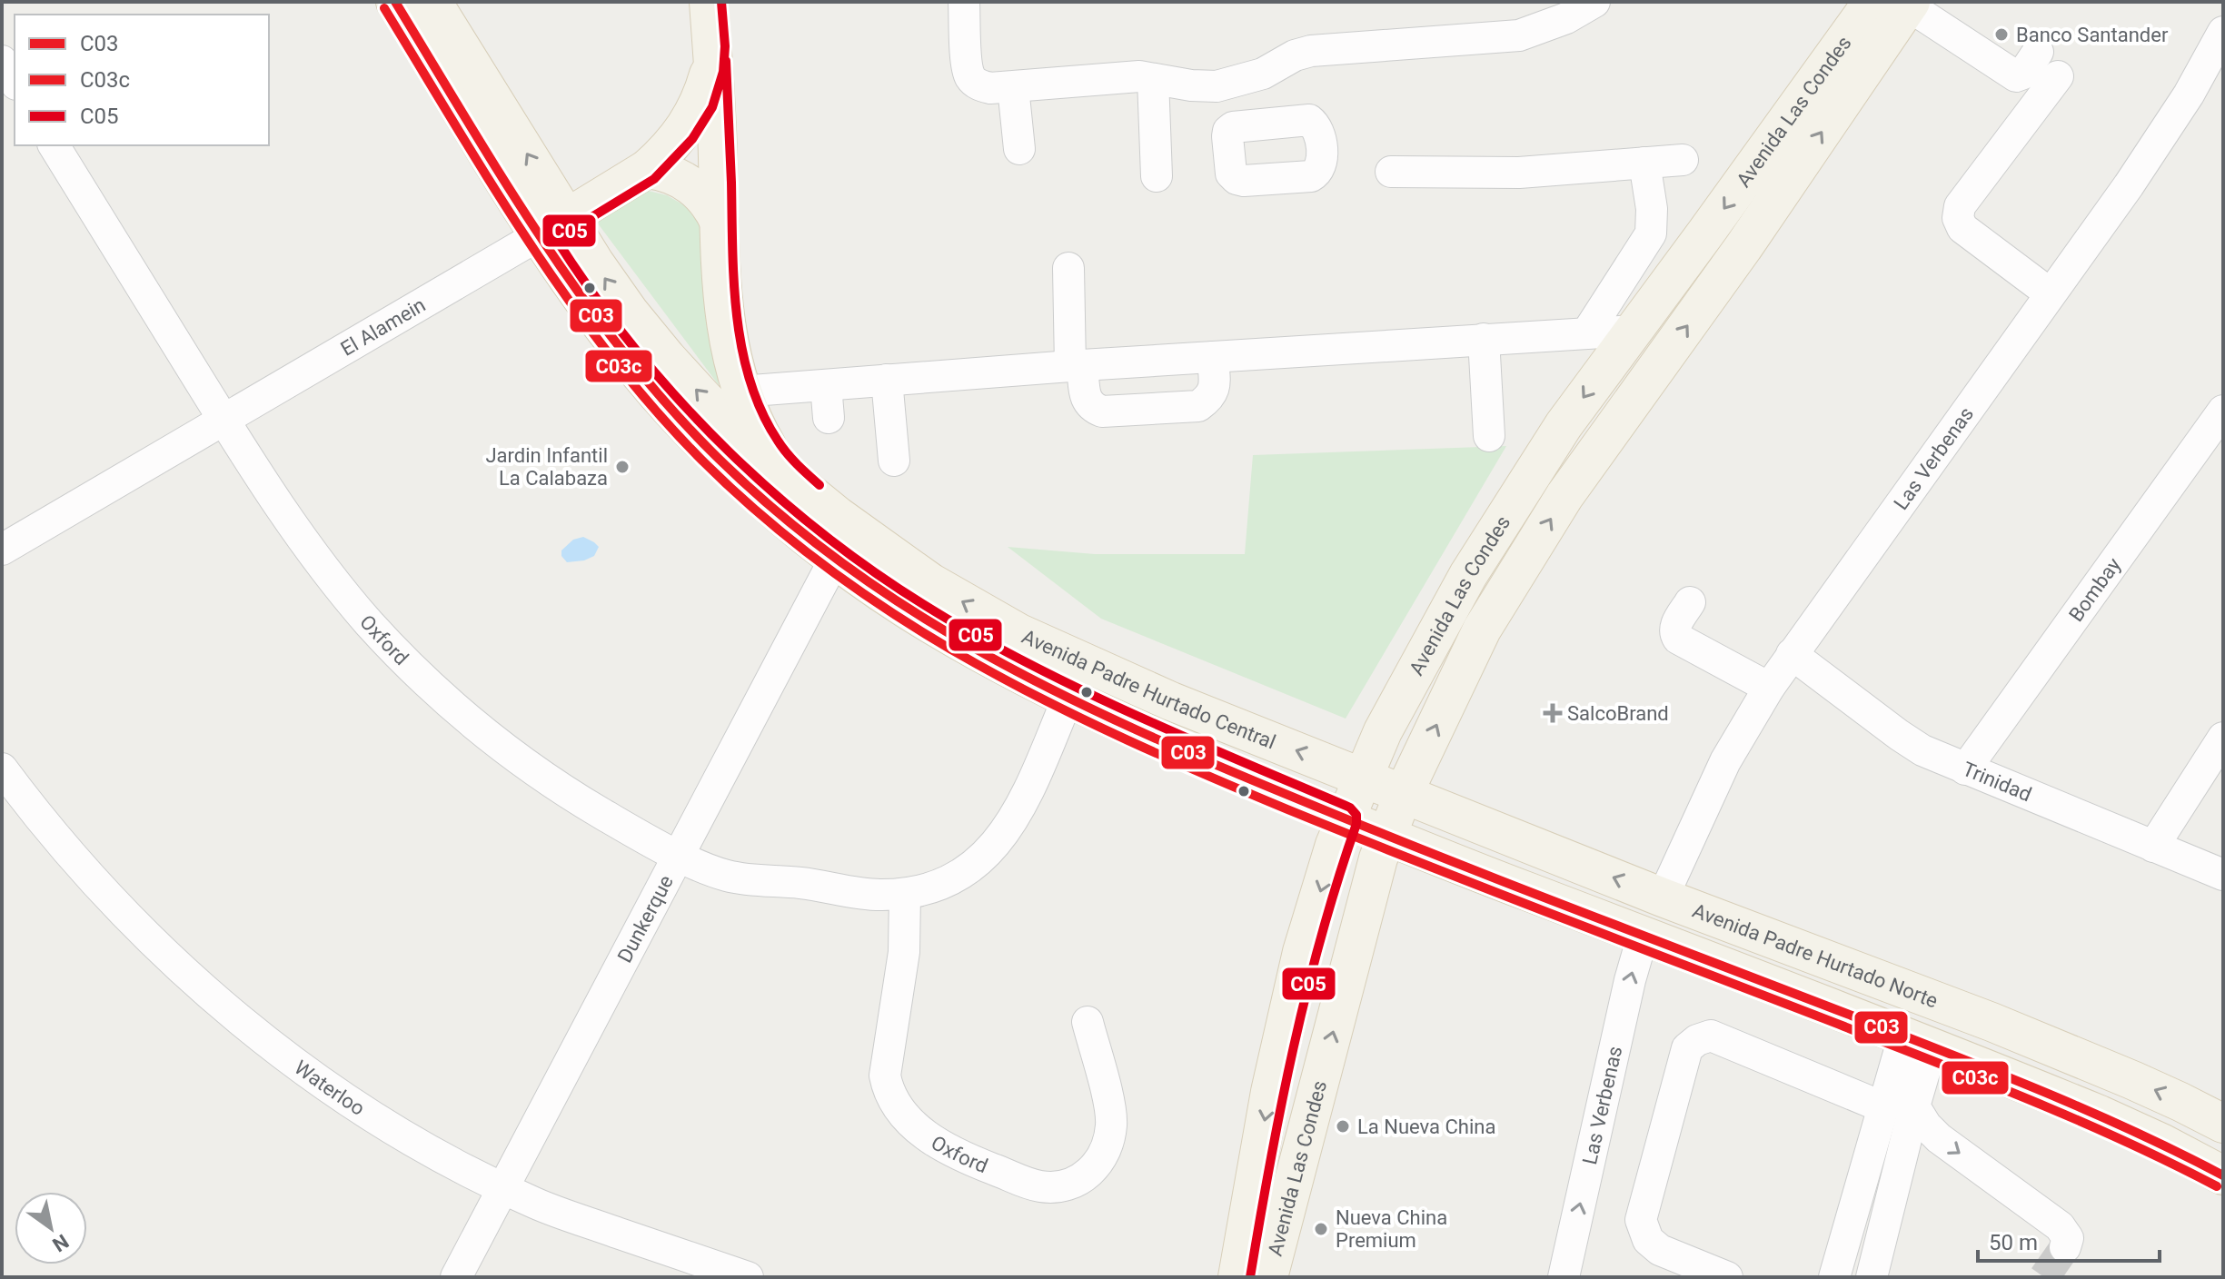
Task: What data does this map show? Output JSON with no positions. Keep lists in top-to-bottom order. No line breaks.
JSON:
{"streets":{"main road":["Avenida Las Condes","El Alamein","Avenida Padre Hurtado Central","Avenida Padre Hurtado Norte"],"street":["Las Verbenas","Bombay","Oxford","Trinidad","Dunkerque","Waterloo"]},"crossings":[["Avenida Las Condes","Avenida Padre Hurtado Central"],["Avenida Las Condes","Avenida Padre Hurtado Norte"],["El Alamein","Oxford"],["El Alamein","Avenida Padre Hurtado Central"],["Las Verbenas","Trinidad"],["Las Verbenas","Avenida Padre Hurtado Norte"],["Bombay","Trinidad"],["Oxford","Avenida Padre Hurtado Central"],["Oxford","Dunkerque"],["Avenida Padre Hurtado Central","Dunkerque"],["Avenida Padre Hurtado Central","Avenida Padre Hurtado Norte"],["Dunkerque","Waterloo"]],"places":{"other":["Banco Santander","Jardin Infantil La Calabaza","La Nueva China","Nueva China Premium"],"health":["SalcoBrand"]},"lines":["transit line C03","transit line C05","transit line C03c"],"legend":["C03","C03c","C05"],"scale_bar":"50 m","north":"bottom right"}
